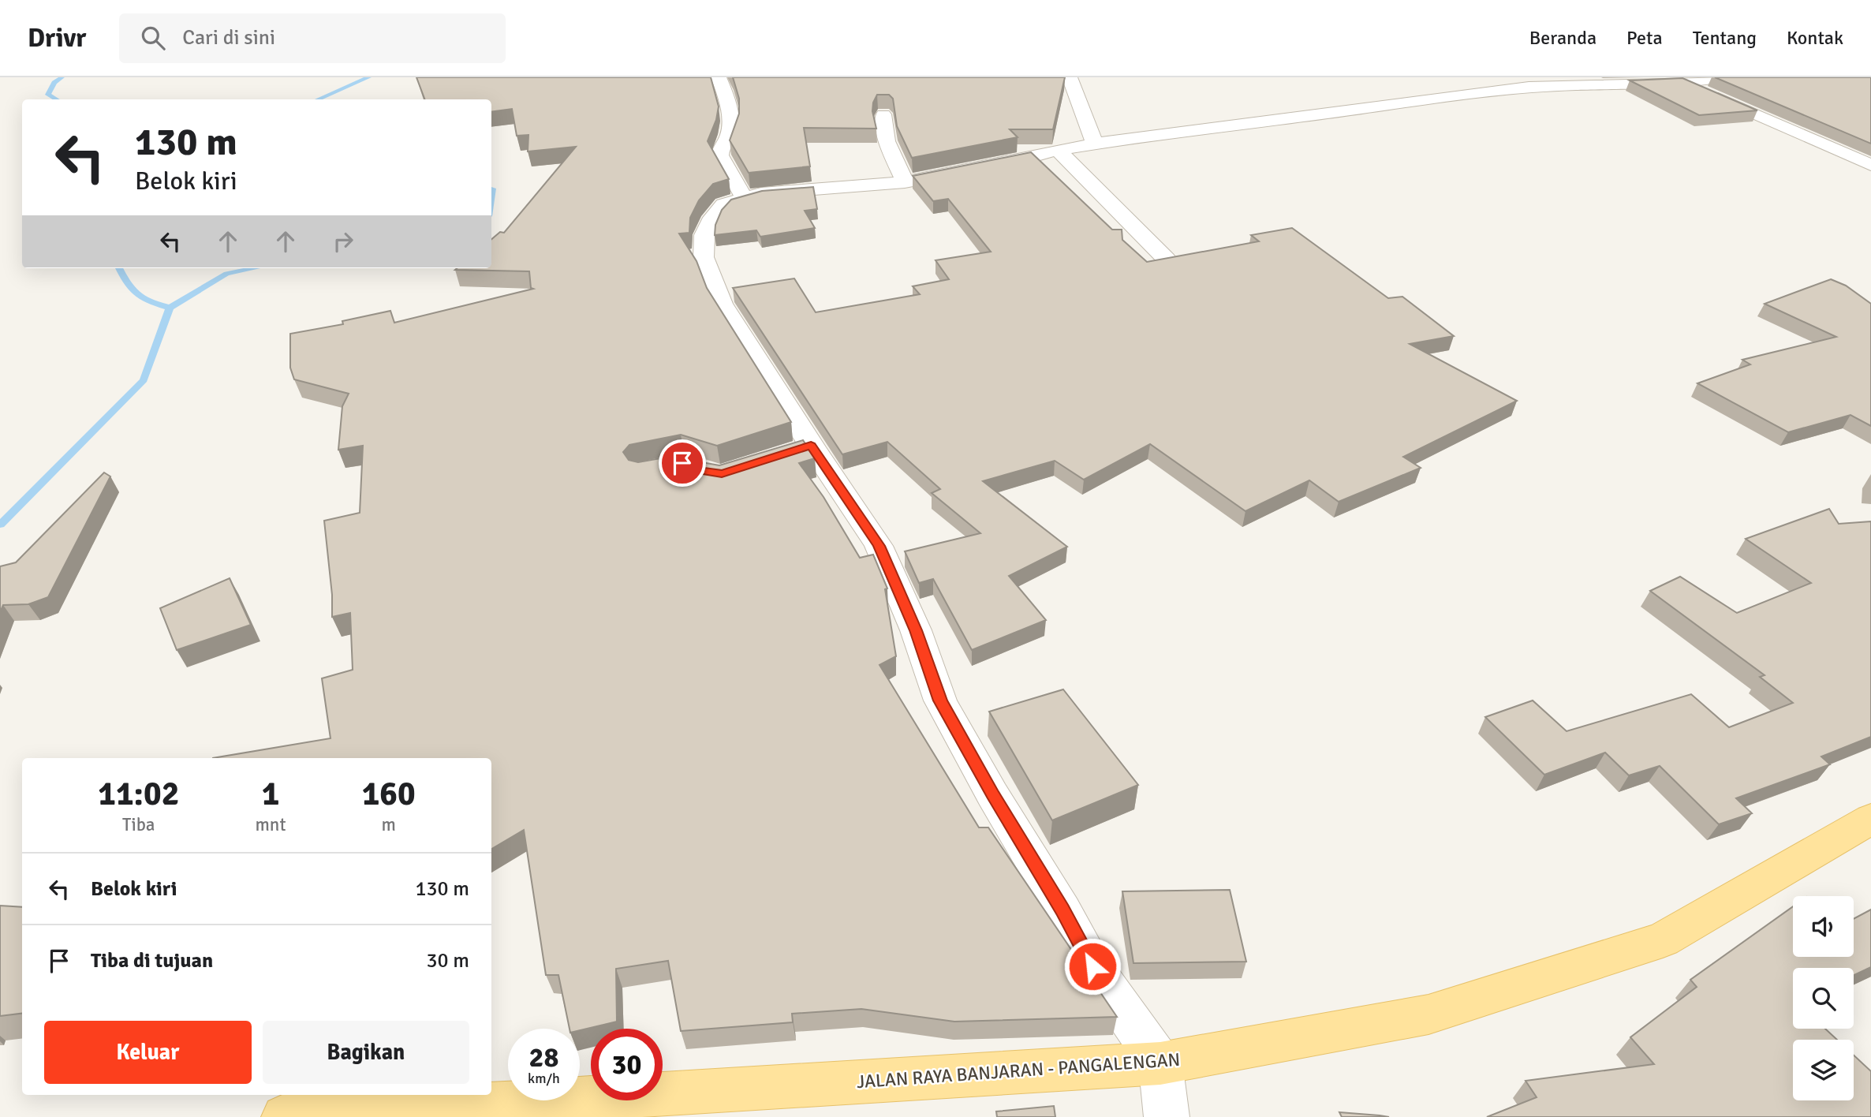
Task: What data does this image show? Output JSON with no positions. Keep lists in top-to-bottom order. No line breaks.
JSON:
{"streets":{"main road":["JALAN RAYA BANJARAN - PANGALENGAN"]},"page":{"header":"Drivr","search":"Cari di sini","nav":["Beranda","Peta","Tentang","Kontak"],"turn":["130 m","Belok kiri"],"eta":["11:02","Tiba","1","mnt","160","m"],"list":[{"name":"Belok kiri","value":"130 m"},{"name":"Tiba di tujuan","value":"30 m"}],"buttons":["Keluar","Bagikan"],"speed":"28 km/h","limit":"30"}}
